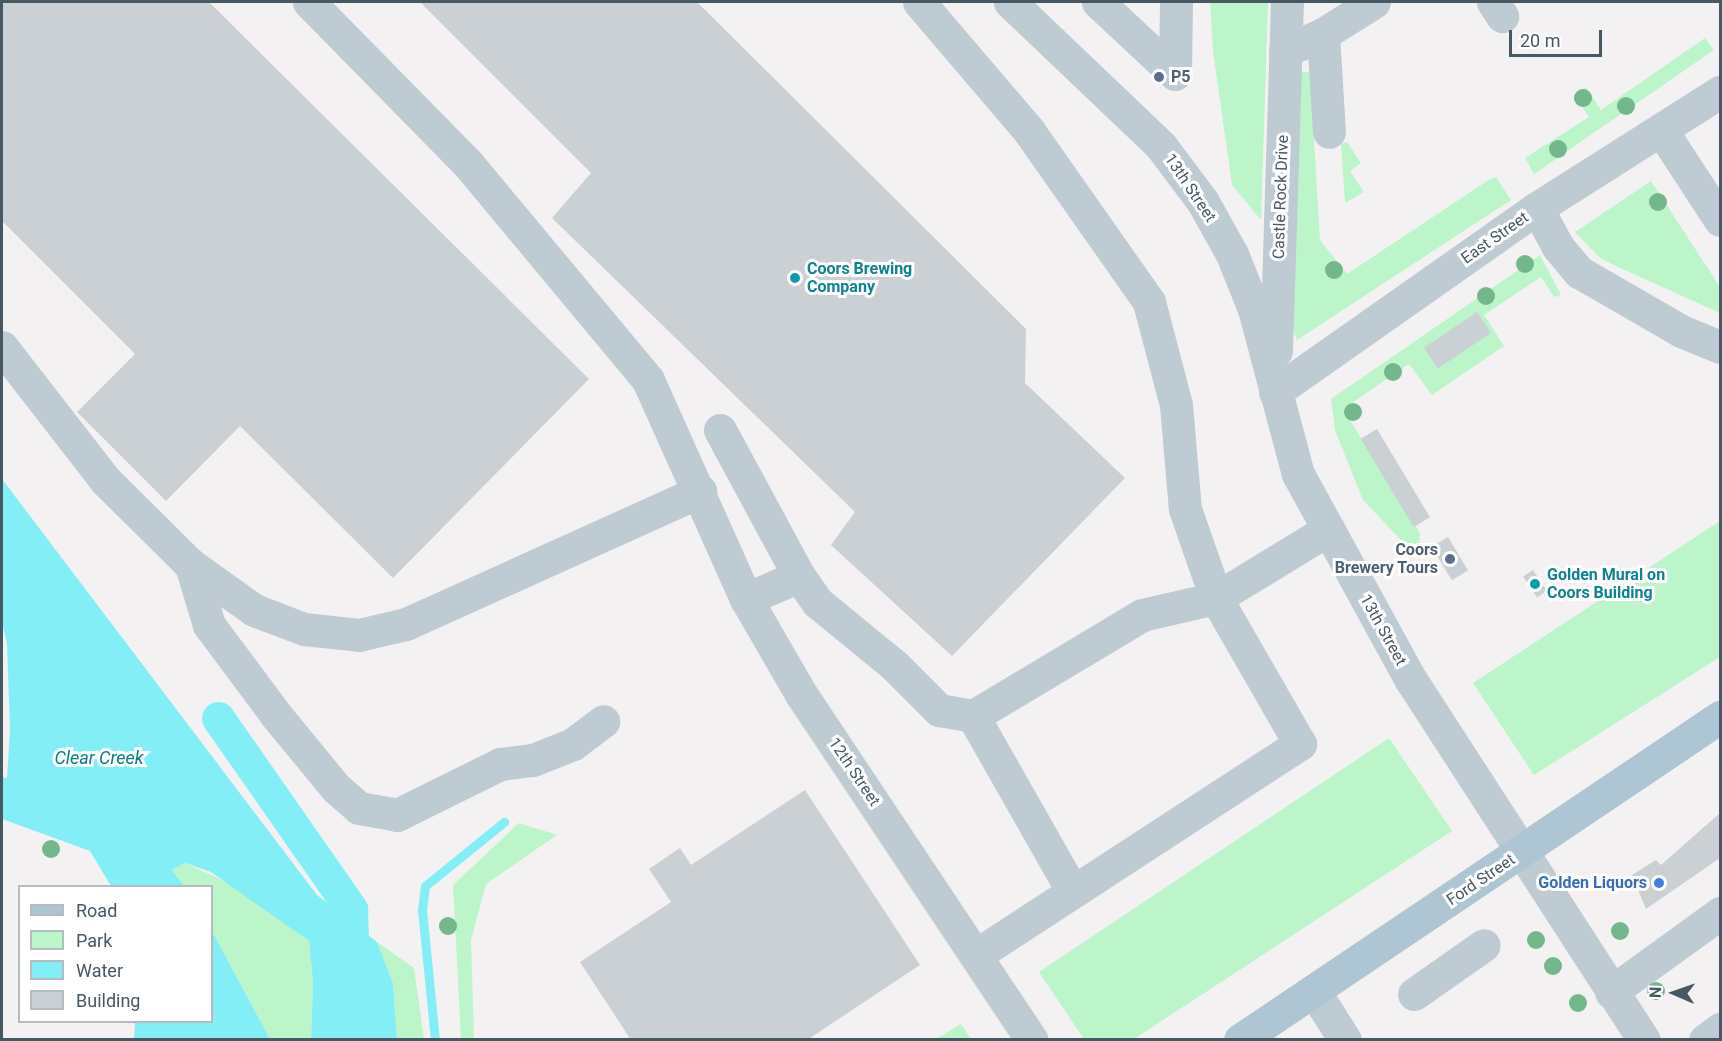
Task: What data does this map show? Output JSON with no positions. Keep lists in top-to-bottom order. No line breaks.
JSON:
{"streets":{"main road":["Ford Street"],"street":["13th Street","Castle Rock Drive","East Street","12th Street"]},"crossings":[["13th Street","Castle Rock Drive"],["13th Street","East Street"],["13th Street","Ford Street"],["Castle Rock Drive","East Street"]],"water":["Clear Creek"],"places":["P5","Coors Brewing Company","Coors Brewery Tours","Golden Mural on Coors Building","Golden Liquors"],"legend":["Road","Park","Water","Building"],"scale_bar":"20 m","north":"left"}
